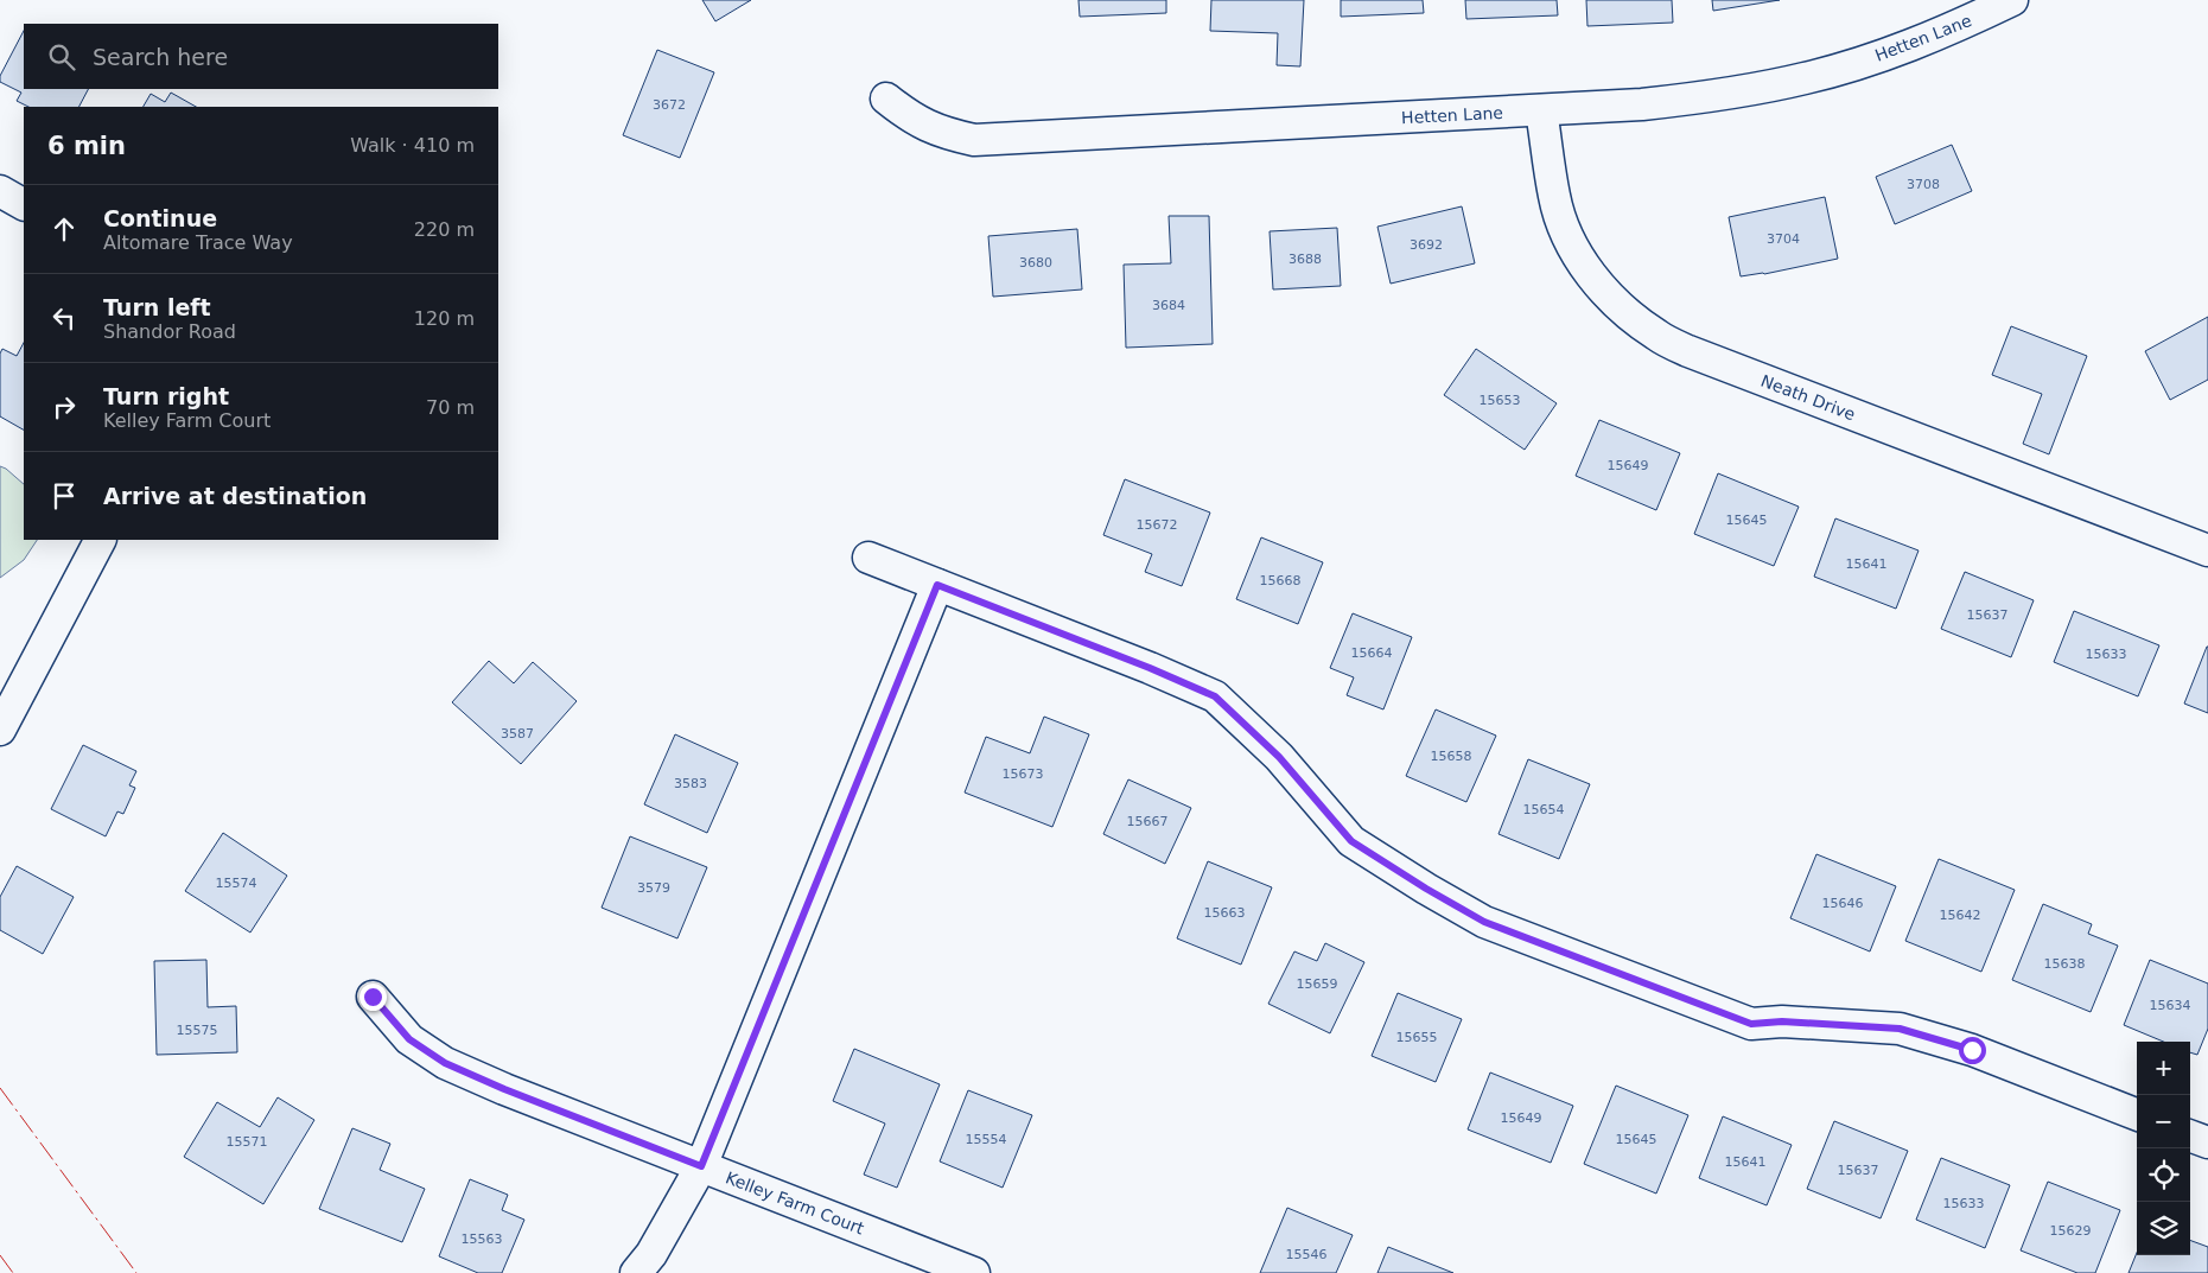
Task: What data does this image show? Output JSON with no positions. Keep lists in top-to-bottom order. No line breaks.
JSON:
{"streets":{"street":["Hetten Lane","Neath Drive","Kelley Farm Court"]},"crossings":[["Hetten Lane","Neath Drive"]],"house_numbers":["3672","3708","3704","3692","3688","3680","3684","15653","15649","15645","15672","15641","15668","15637","15664","15633","3587","15658","15673","3583","15654","15667","15574","3579","15646","15663","15642","15638","15659","15634","15575","15655","15649","15554","15645","15571","15641","15637","15633","15629","15563","15546"],"page":{"search":"Search here","heading":["6 min","Walk · 410 m"],"list":[["Continue","Altomare Trace Way","220 m"],["Turn left","Shandor Road","120 m"],["Turn right","Kelley Farm Court","70 m"],"Arrive at destination"],"map_buttons":["+","−"]}}
